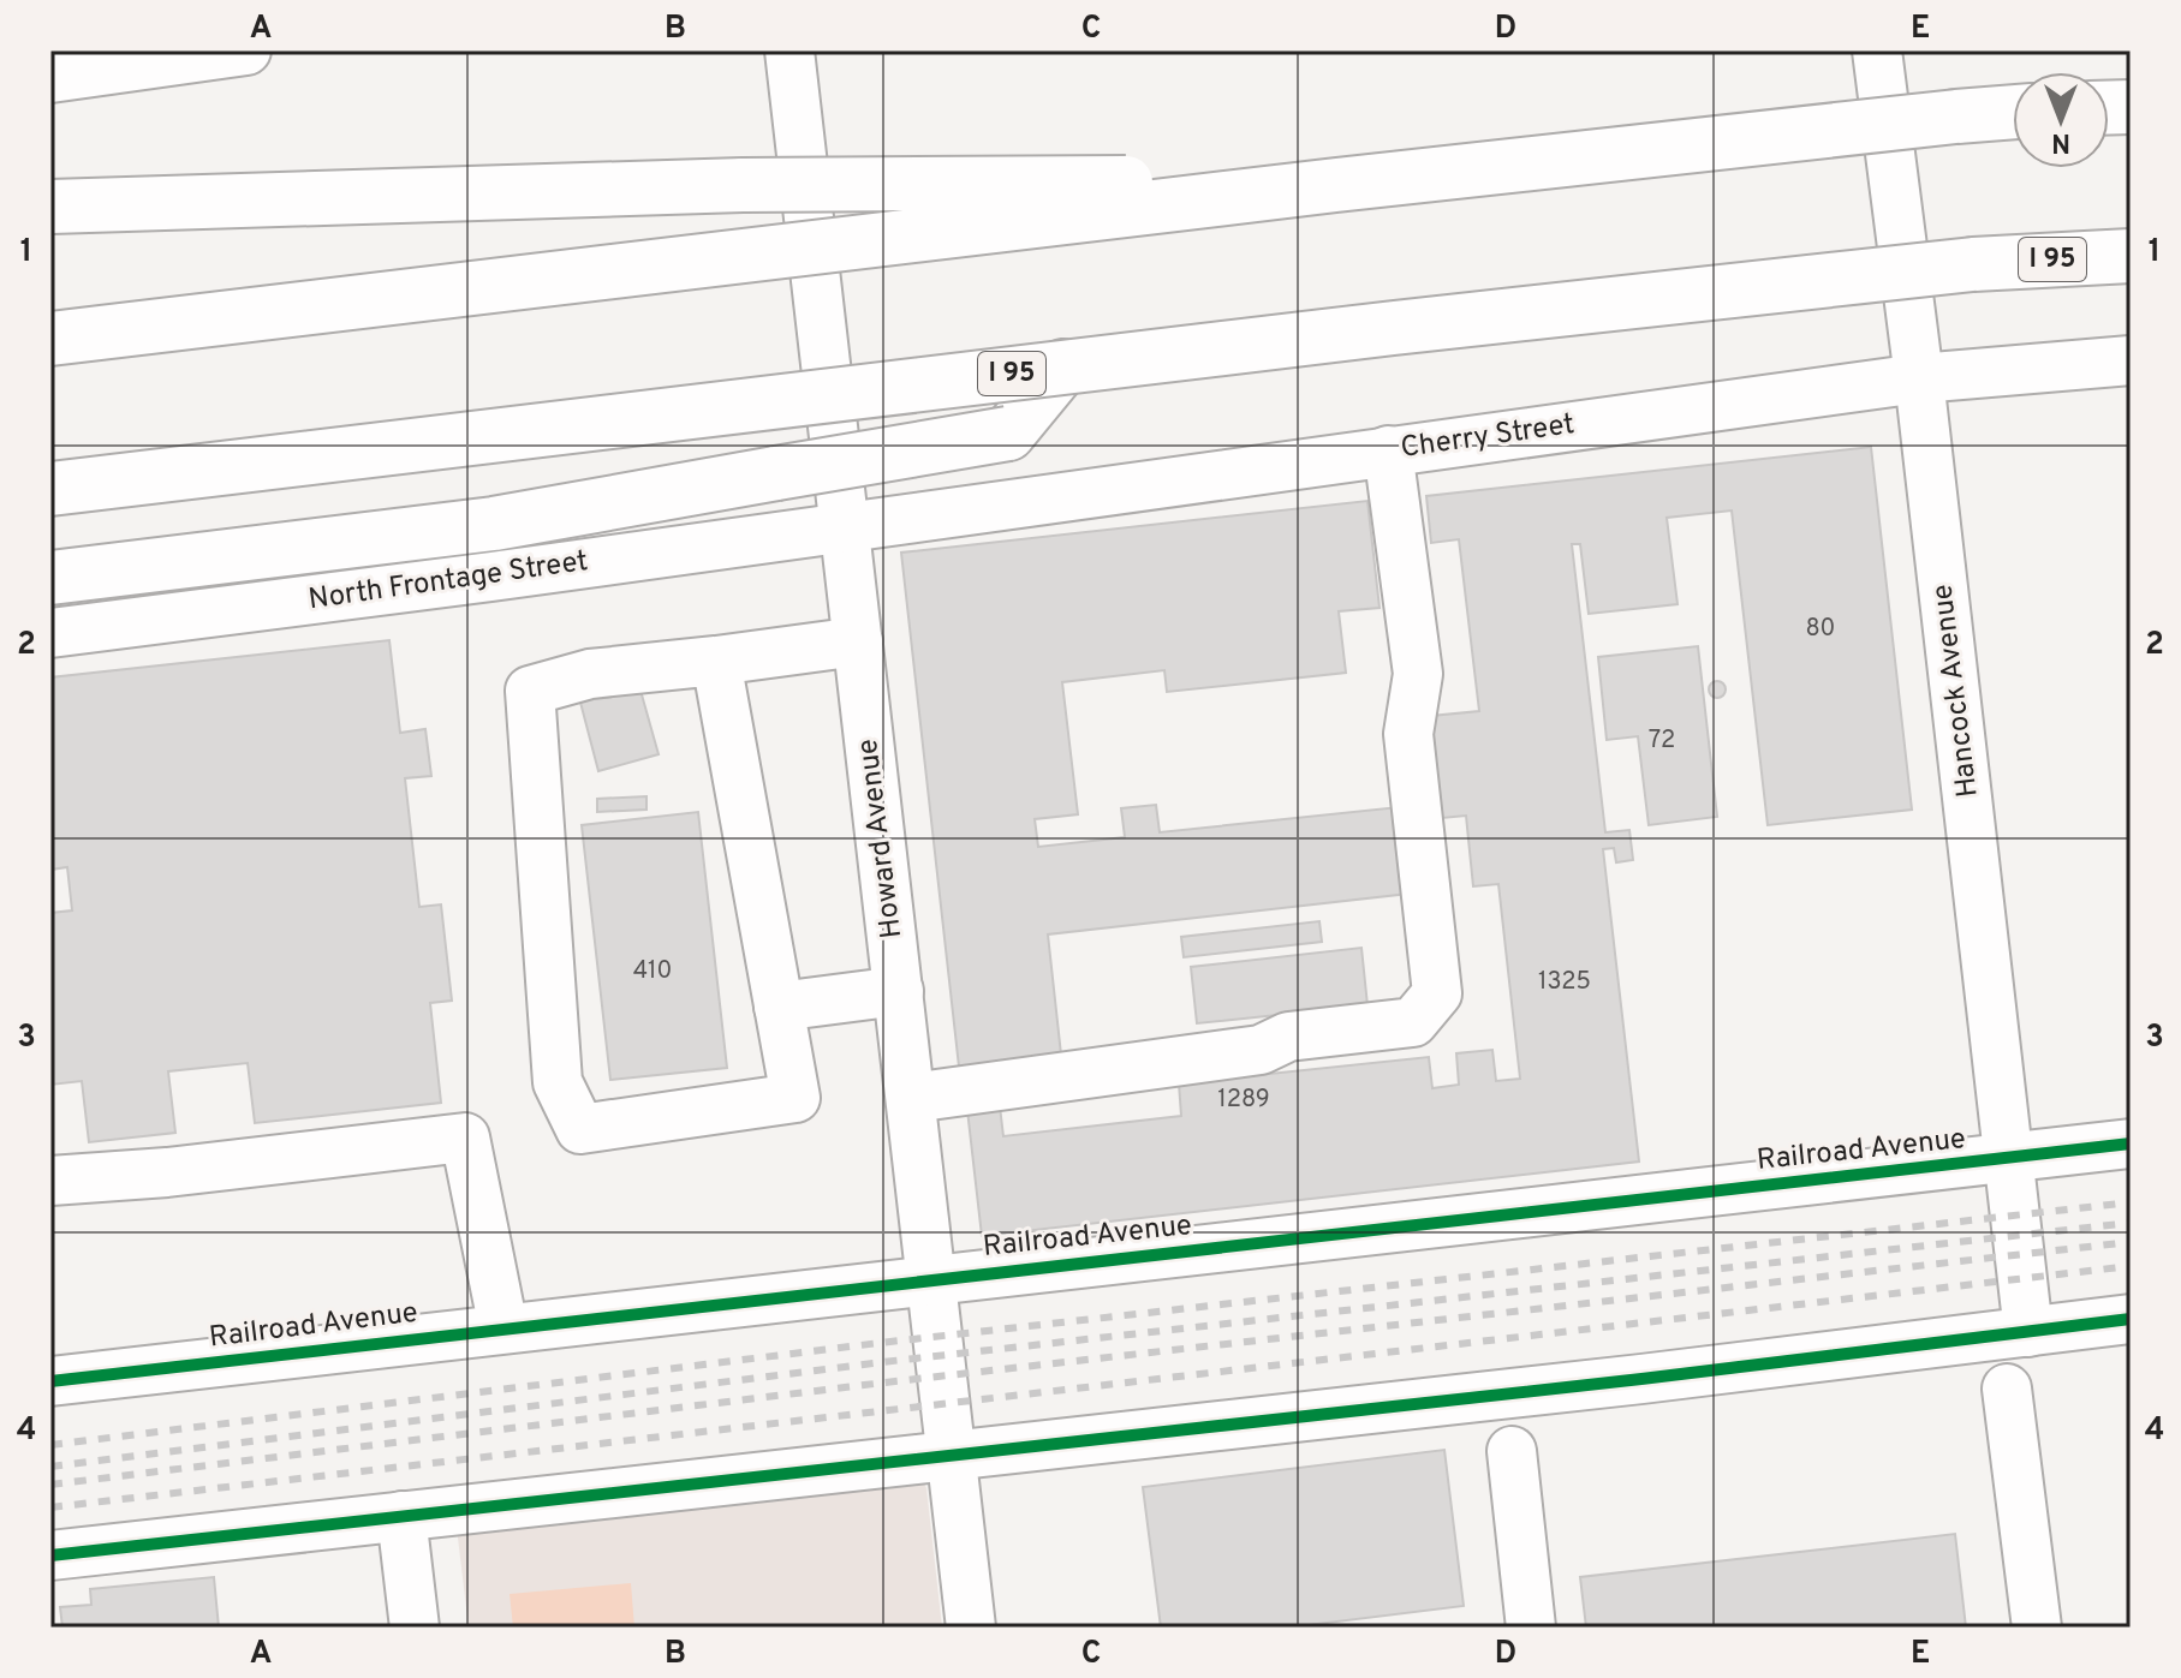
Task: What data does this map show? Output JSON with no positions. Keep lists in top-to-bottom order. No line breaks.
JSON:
{"streets":{"highway":["I 95"],"street":["Cherry Street","North Frontage Street","Hancock Avenue","Howard Avenue","Railroad Avenue"]},"crossings":[["Cherry Street","North Frontage Street"],["Cherry Street","Hancock Avenue"],["Cherry Street","Howard Avenue"],["North Frontage Street","Howard Avenue"],["Hancock Avenue","Railroad Avenue"],["Howard Avenue","Railroad Avenue"]],"house_numbers":["80","72","410","1325","1289"],"north":"bottom","grid":{"columns":["A","B","C","D","E"],"rows":["1","2","3","4"]}}
